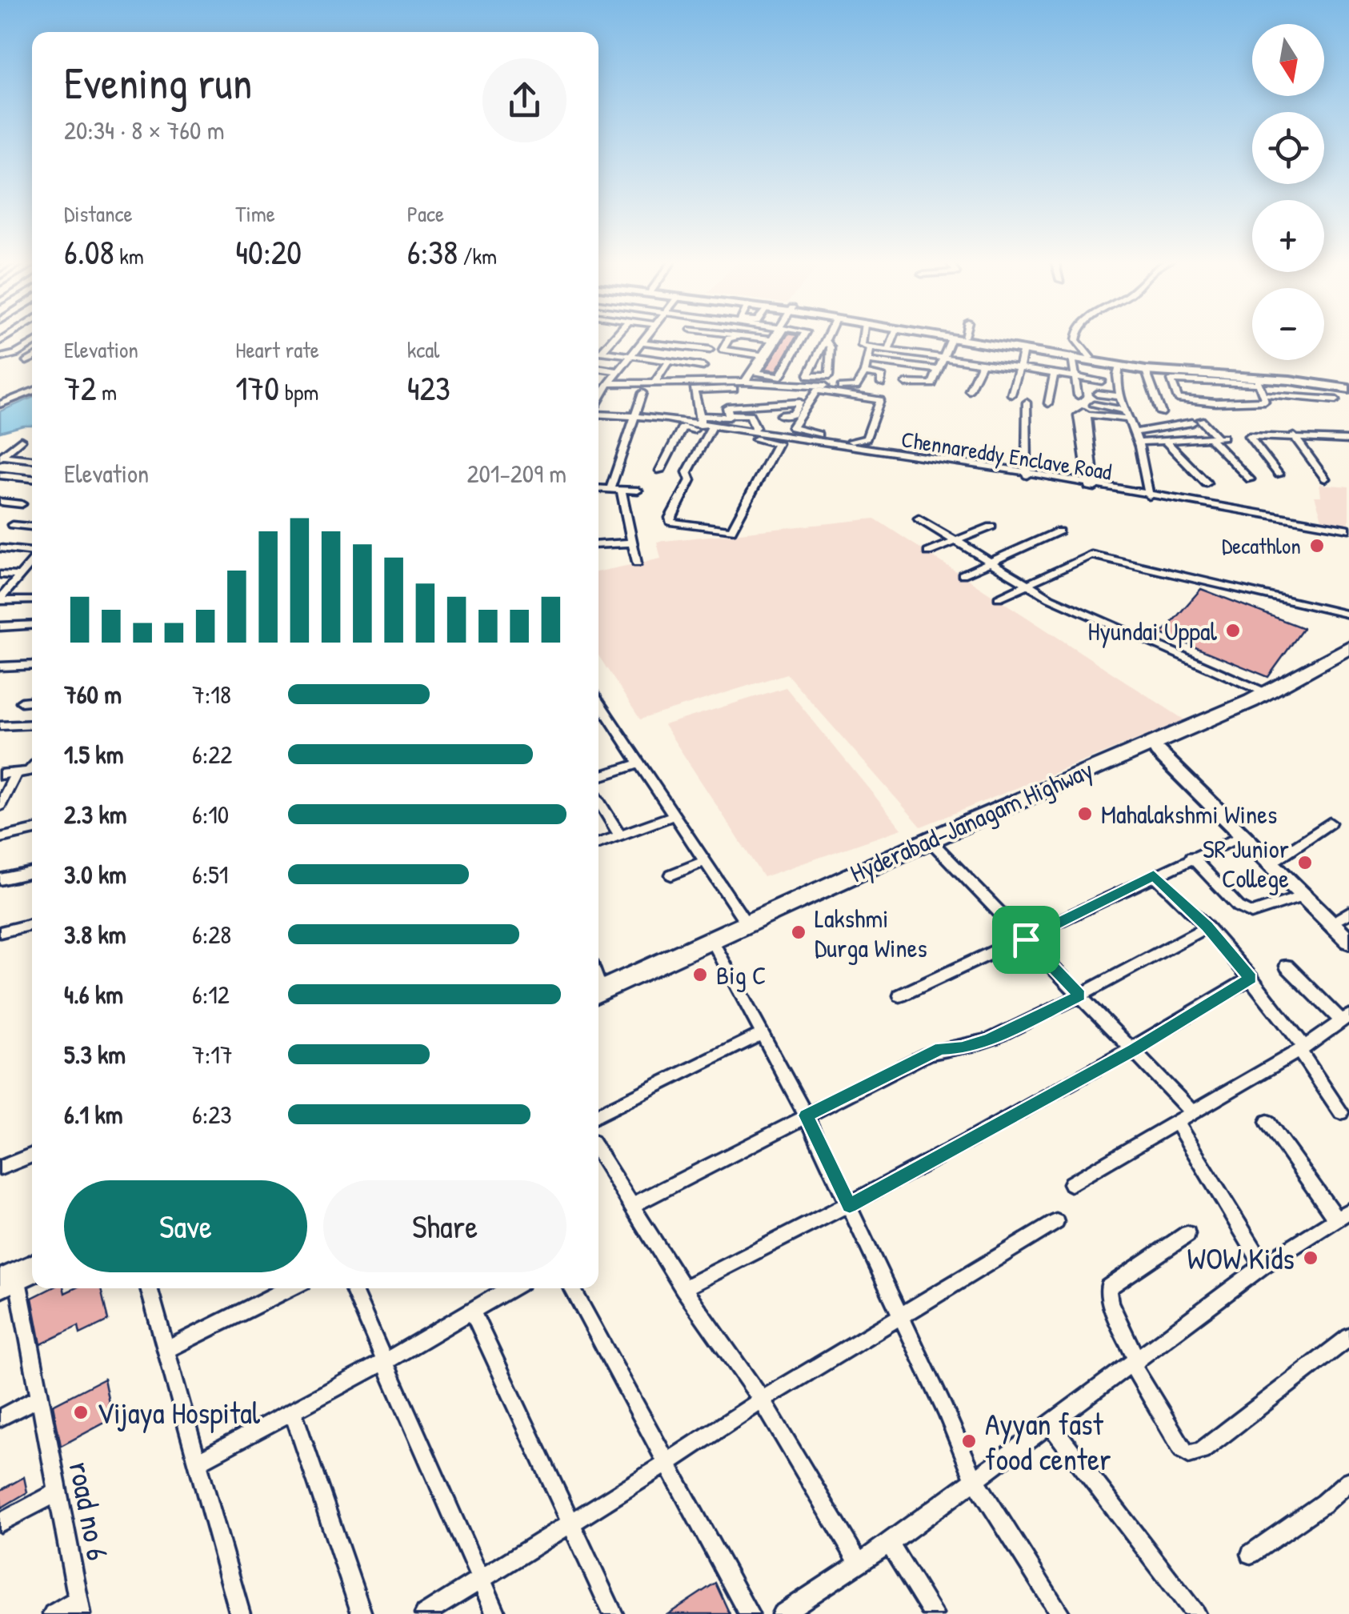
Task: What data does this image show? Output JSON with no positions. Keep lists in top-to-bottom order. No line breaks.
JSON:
{"streets":{"highway":["Hyderabad-Janagam Highway"],"street":["Chennareddy Enclave Road","road no 6"]},"places":["Decathlon","Hyundai Uppal","Mahalakshmi Wines","SR Junior College","Lakshmi Durga Wines","Big C","WOW Kids","Vijaya Hospital","Ayyan fast food center"],"north":"bottom","page":{"map_buttons":["+","−"],"heading":["Evening run","20:34 · 8 × 760 m"],"stats":[["Distance","6.08 km"],["Time","40:20"],["Pace","6:38 /km"],["Elevation","72 m"],["Heart rate","170 bpm"],["kcal","423"]],"chart":["Elevation","201–209 m"],"list":[{"name":"760 m","note":"7:18"},{"name":"1.5 km","note":"6:22"},{"name":"2.3 km","note":"6:10"},{"name":"3.0 km","note":"6:51"},{"name":"3.8 km","note":"6:28"},{"name":"4.6 km","note":"6:12"},{"name":"5.3 km","note":"7:17"},{"name":"6.1 km","note":"6:23"}],"buttons":["Save","Share"]}}
